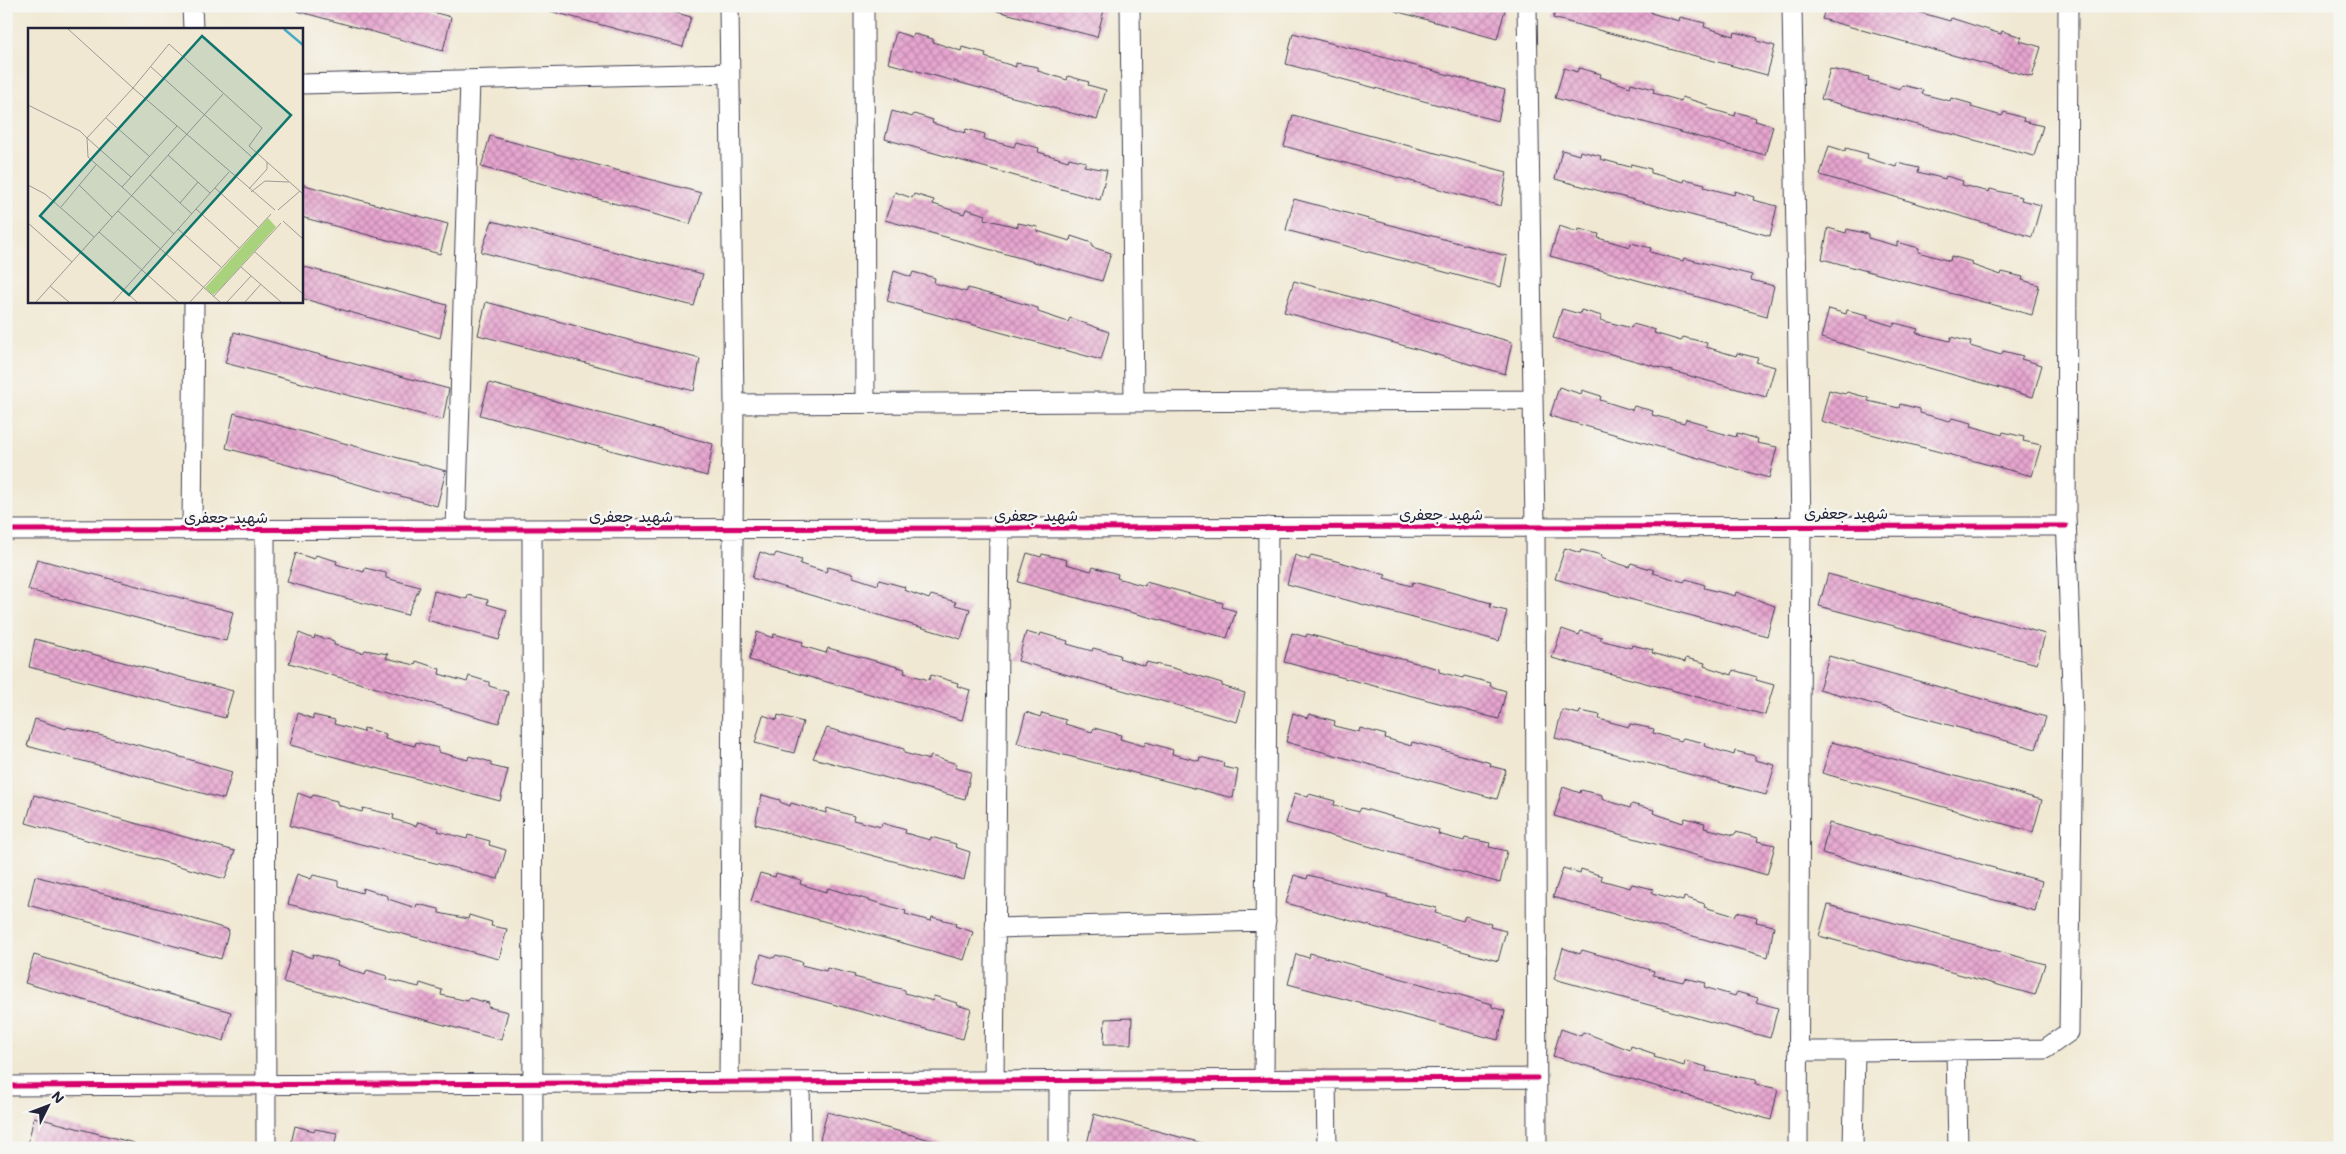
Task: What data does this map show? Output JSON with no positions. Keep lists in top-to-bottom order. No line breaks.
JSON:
{"streets":{"street":["شهید جعفری"]},"north":"top right"}
